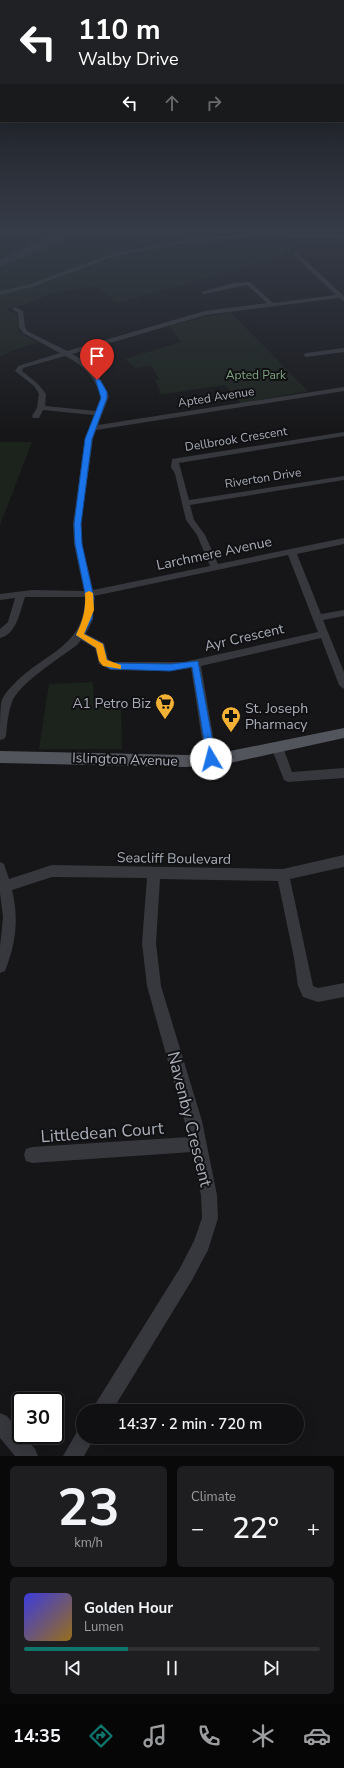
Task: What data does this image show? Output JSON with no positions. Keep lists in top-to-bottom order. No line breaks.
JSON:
{"streets":{"main road":["Islington Avenue"],"street":["Apted Avenue","Dellbrook Crescent","Riverton Drive","Larchmere Avenue","Ayr Crescent","Seacliff Boulevard","Navenby Crescent","Littledean Court"]},"crossings":[["Dellbrook Crescent","Riverton Drive"],["Dellbrook Crescent","Larchmere Avenue"],["Ayr Crescent","Islington Avenue"],["Seacliff Boulevard","Navenby Crescent"],["Navenby Crescent","Littledean Court"]],"parks":["Apted Park"],"places":{"supermarket":["A1 Petro Biz"],"pharmacy":["St. Joseph Pharmacy"]},"page":{"turn":["110 m","Walby Drive"],"limit":"30","trip":"14:37 · 2 min · 720 m","tile":[["23","km/h"],"Climate"],"heat":["−","22°","+"],"song":["Golden Hour","Lumen"],"tabs":"14:35"}}
